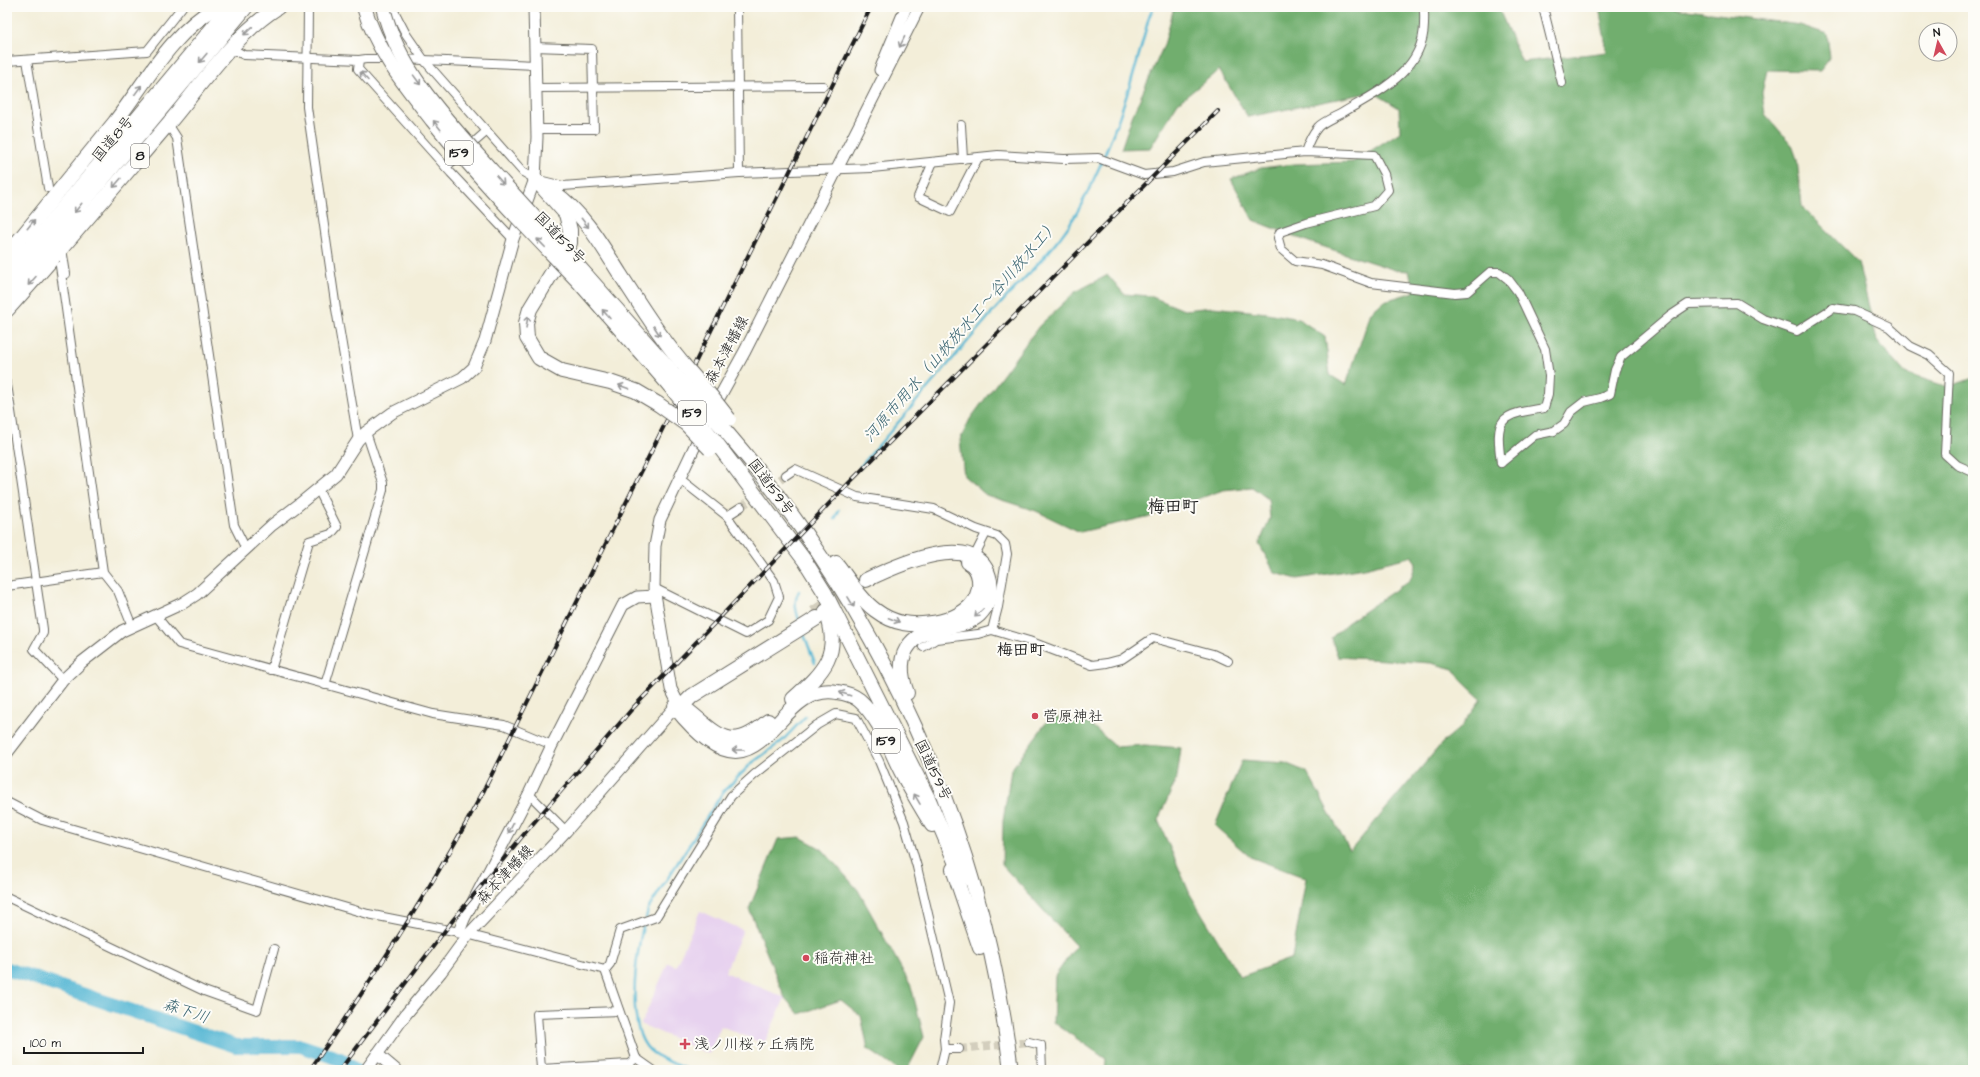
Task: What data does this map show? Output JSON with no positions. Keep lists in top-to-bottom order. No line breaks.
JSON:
{"streets":{"highway":["国道8号","159","8","国道159号"],"street":["森本津幡線"]},"crossings":[["159","国道159号"],["159","森本津幡線"]],"districts":["梅田町","梅田町"],"water":["河原市用水（山牧放水工～谷川放水工）","森下川"],"places":{"other":["菅原神社","稲荷神社"],"health":["浅ノ川桜ヶ丘病院"]},"scale_bar":"100 m","north":"top"}
